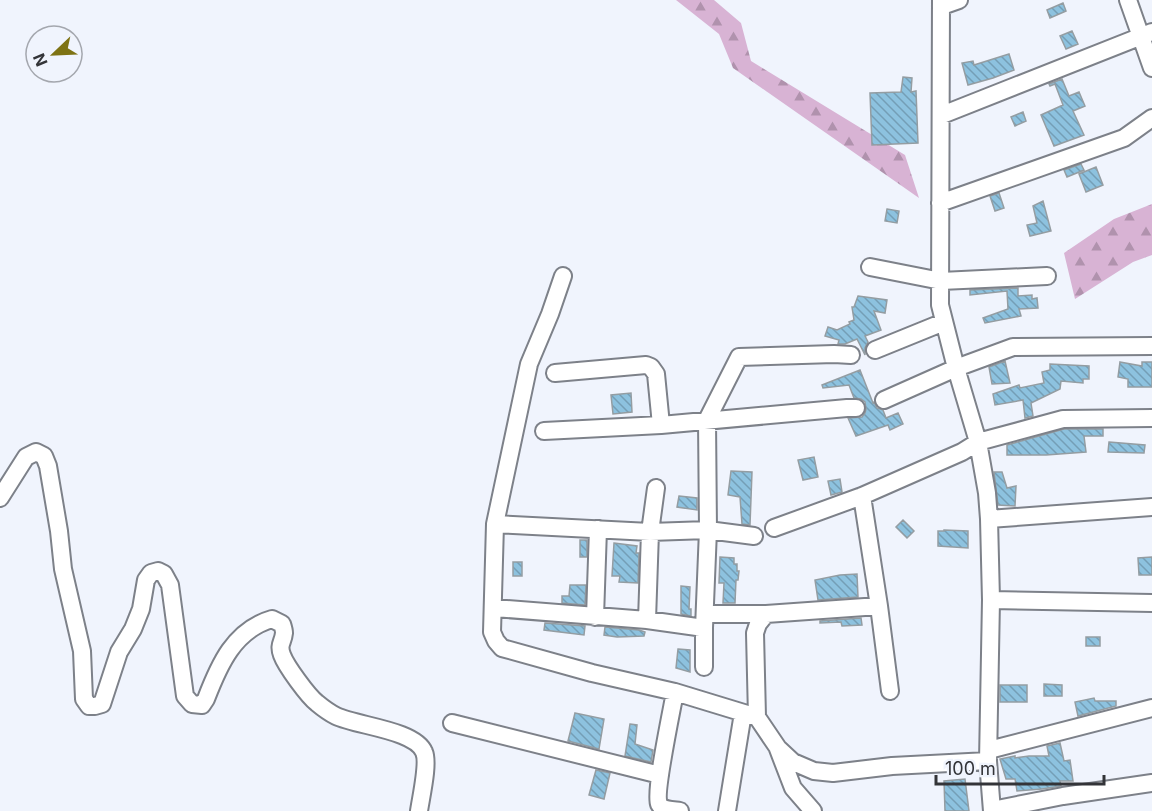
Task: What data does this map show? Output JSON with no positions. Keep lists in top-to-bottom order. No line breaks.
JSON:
{"scale_bar":"100 m","north":"bottom left"}
